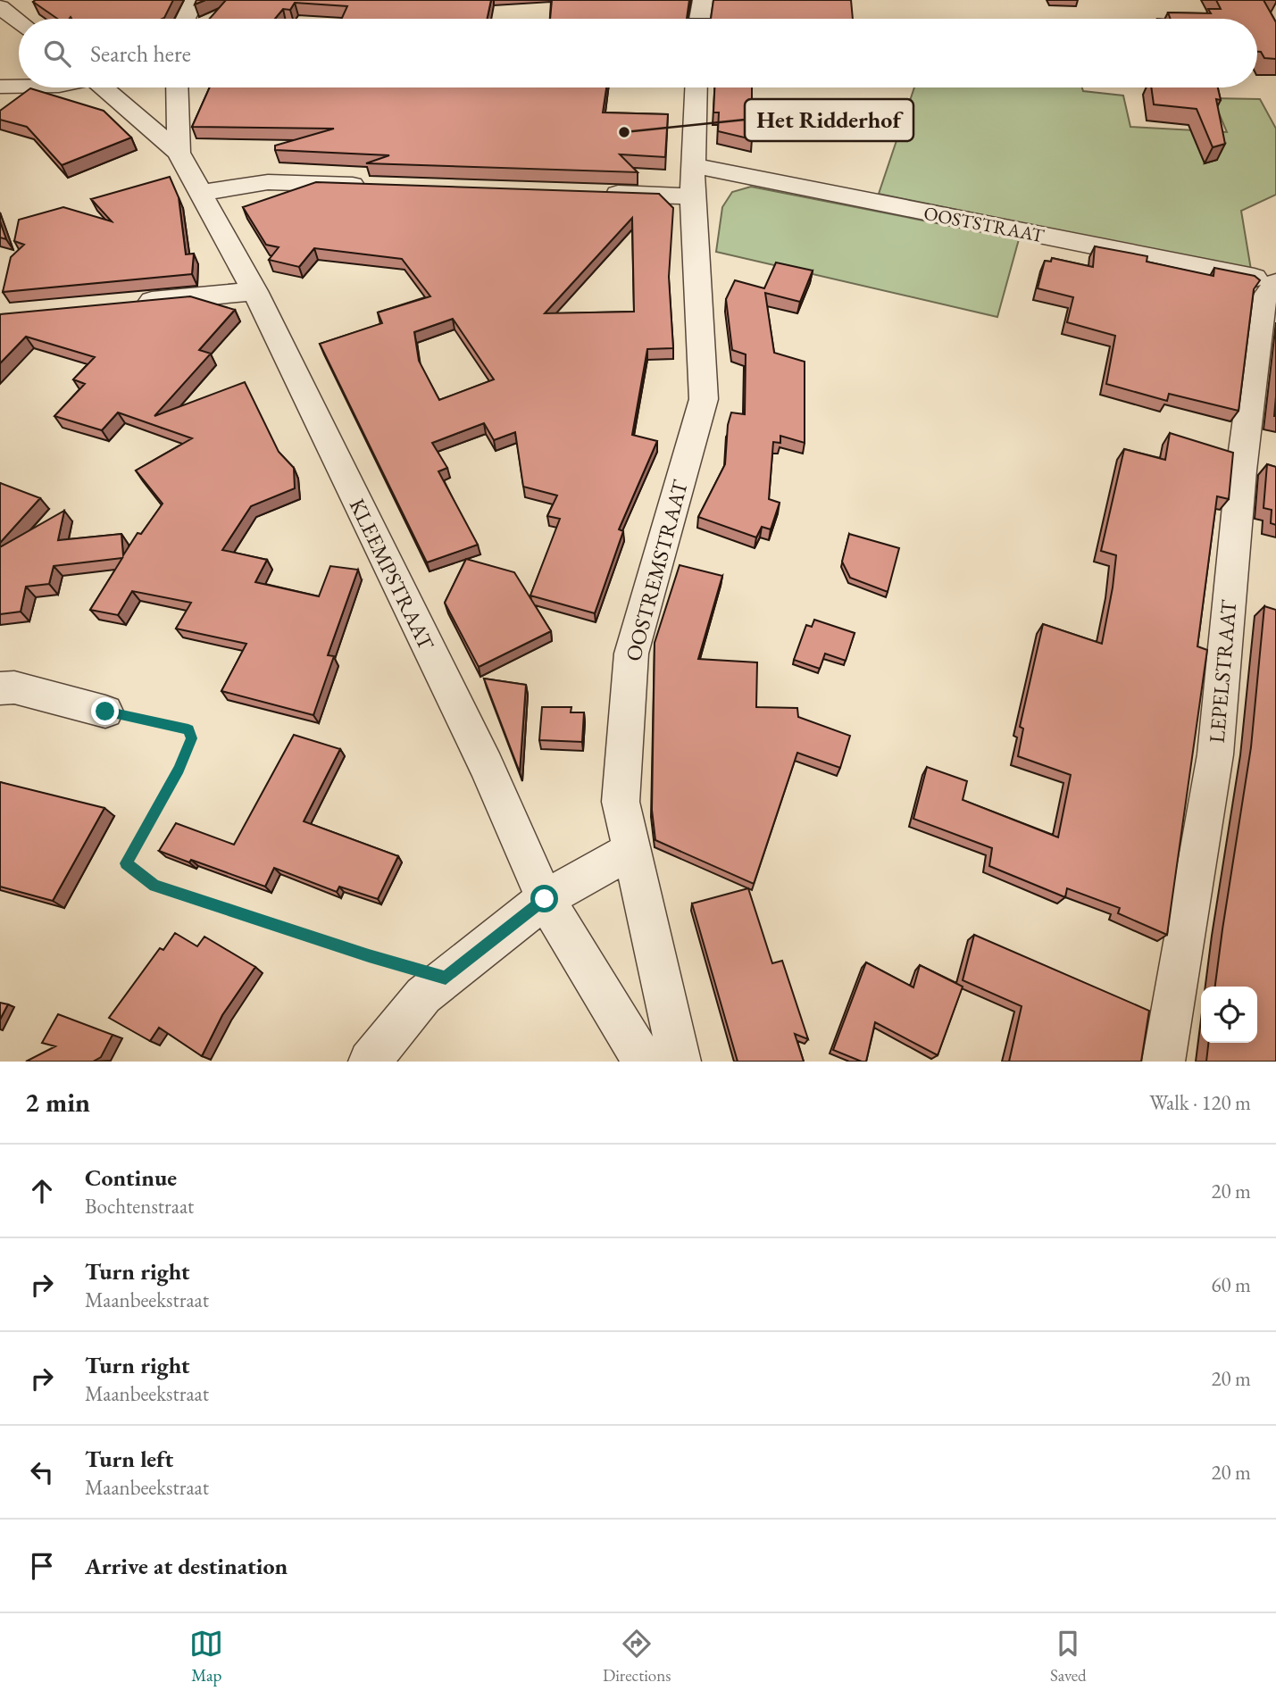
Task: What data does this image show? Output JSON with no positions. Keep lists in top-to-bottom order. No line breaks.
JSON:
{"streets":{"street":["OOSTSTRAAT","OOSTREMSTRAAT","KLEEMPSTRAAT","LEPELSTRAAT"]},"crossings":[["OOSTSTRAAT","OOSTREMSTRAAT"],["OOSTSTRAAT","LEPELSTRAAT"]],"places":["Het Ridderhof"],"page":{"search":"Search here","heading":["2 min","Walk · 120 m"],"list":[["Continue","Bochtenstraat","20 m"],["Turn right","Maanbeekstraat","60 m"],["Turn right","Maanbeekstraat","20 m"],["Turn left","Maanbeekstraat","20 m"],"Arrive at destination"],"nav":["Map","Directions","Saved"]}}
